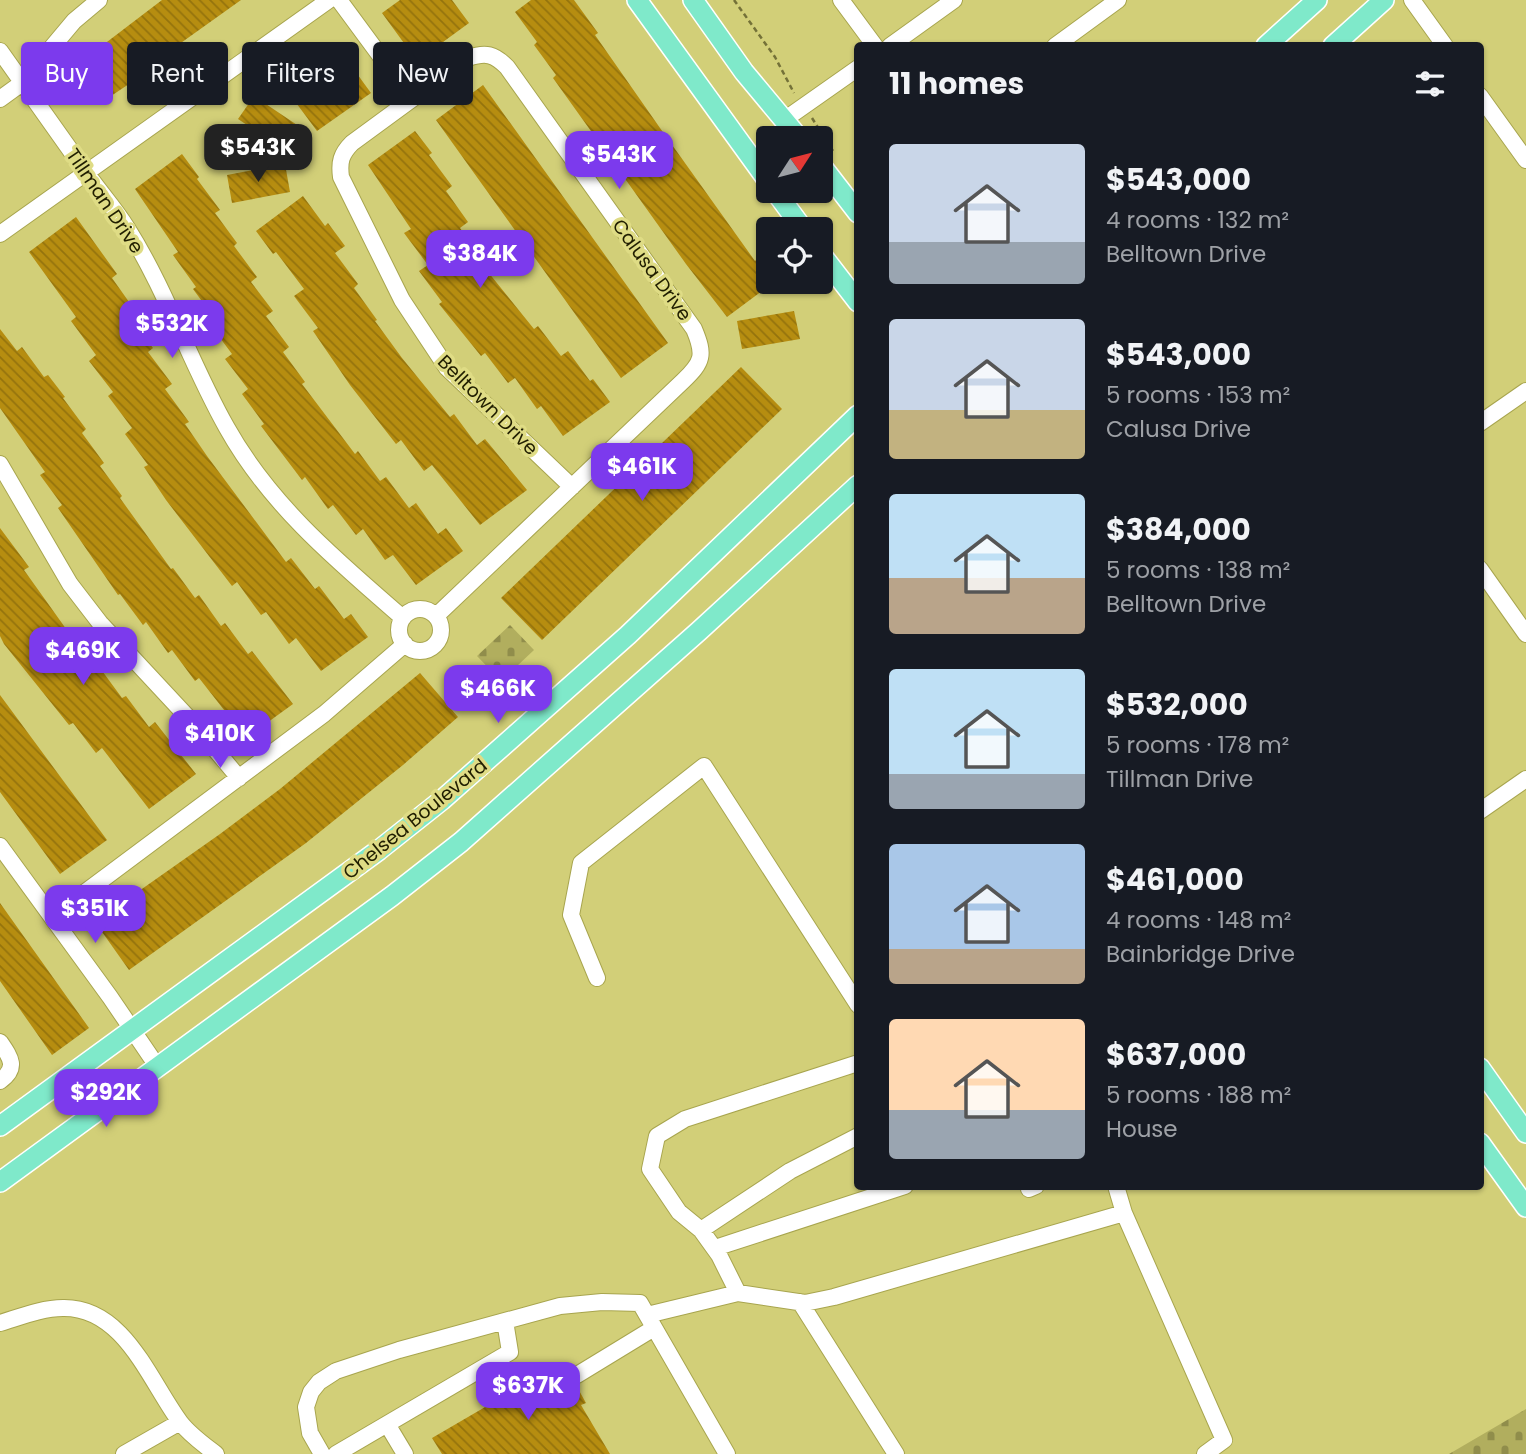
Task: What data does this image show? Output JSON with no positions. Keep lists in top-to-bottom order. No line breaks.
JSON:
{"streets":{"main road":["Chelsea Boulevard"],"street":["Tillman Drive","Calusa Drive","Belltown Drive"]},"crossings":[["Calusa Drive","Belltown Drive"]],"north":"top right","page":{"chip":["Buy","Rent","Filters","New"],"heading":"11 homes","price":["$543K","$543K","$384K","$532K","$461K","$469K","$466K","$410K","$351K","$292K","$637K"],"list":[{"name":"$543,000","note":"4 rooms · 132 m² · Belltown Drive"},{"name":"$543,000","note":"5 rooms · 153 m² · Calusa Drive"},{"name":"$384,000","note":"5 rooms · 138 m² · Belltown Drive"},{"name":"$532,000","note":"5 rooms · 178 m² · Tillman Drive"},{"name":"$461,000","note":"4 rooms · 148 m² · Bainbridge Drive"},{"name":"$637,000","note":"5 rooms · 188 m² · House"}]}}
